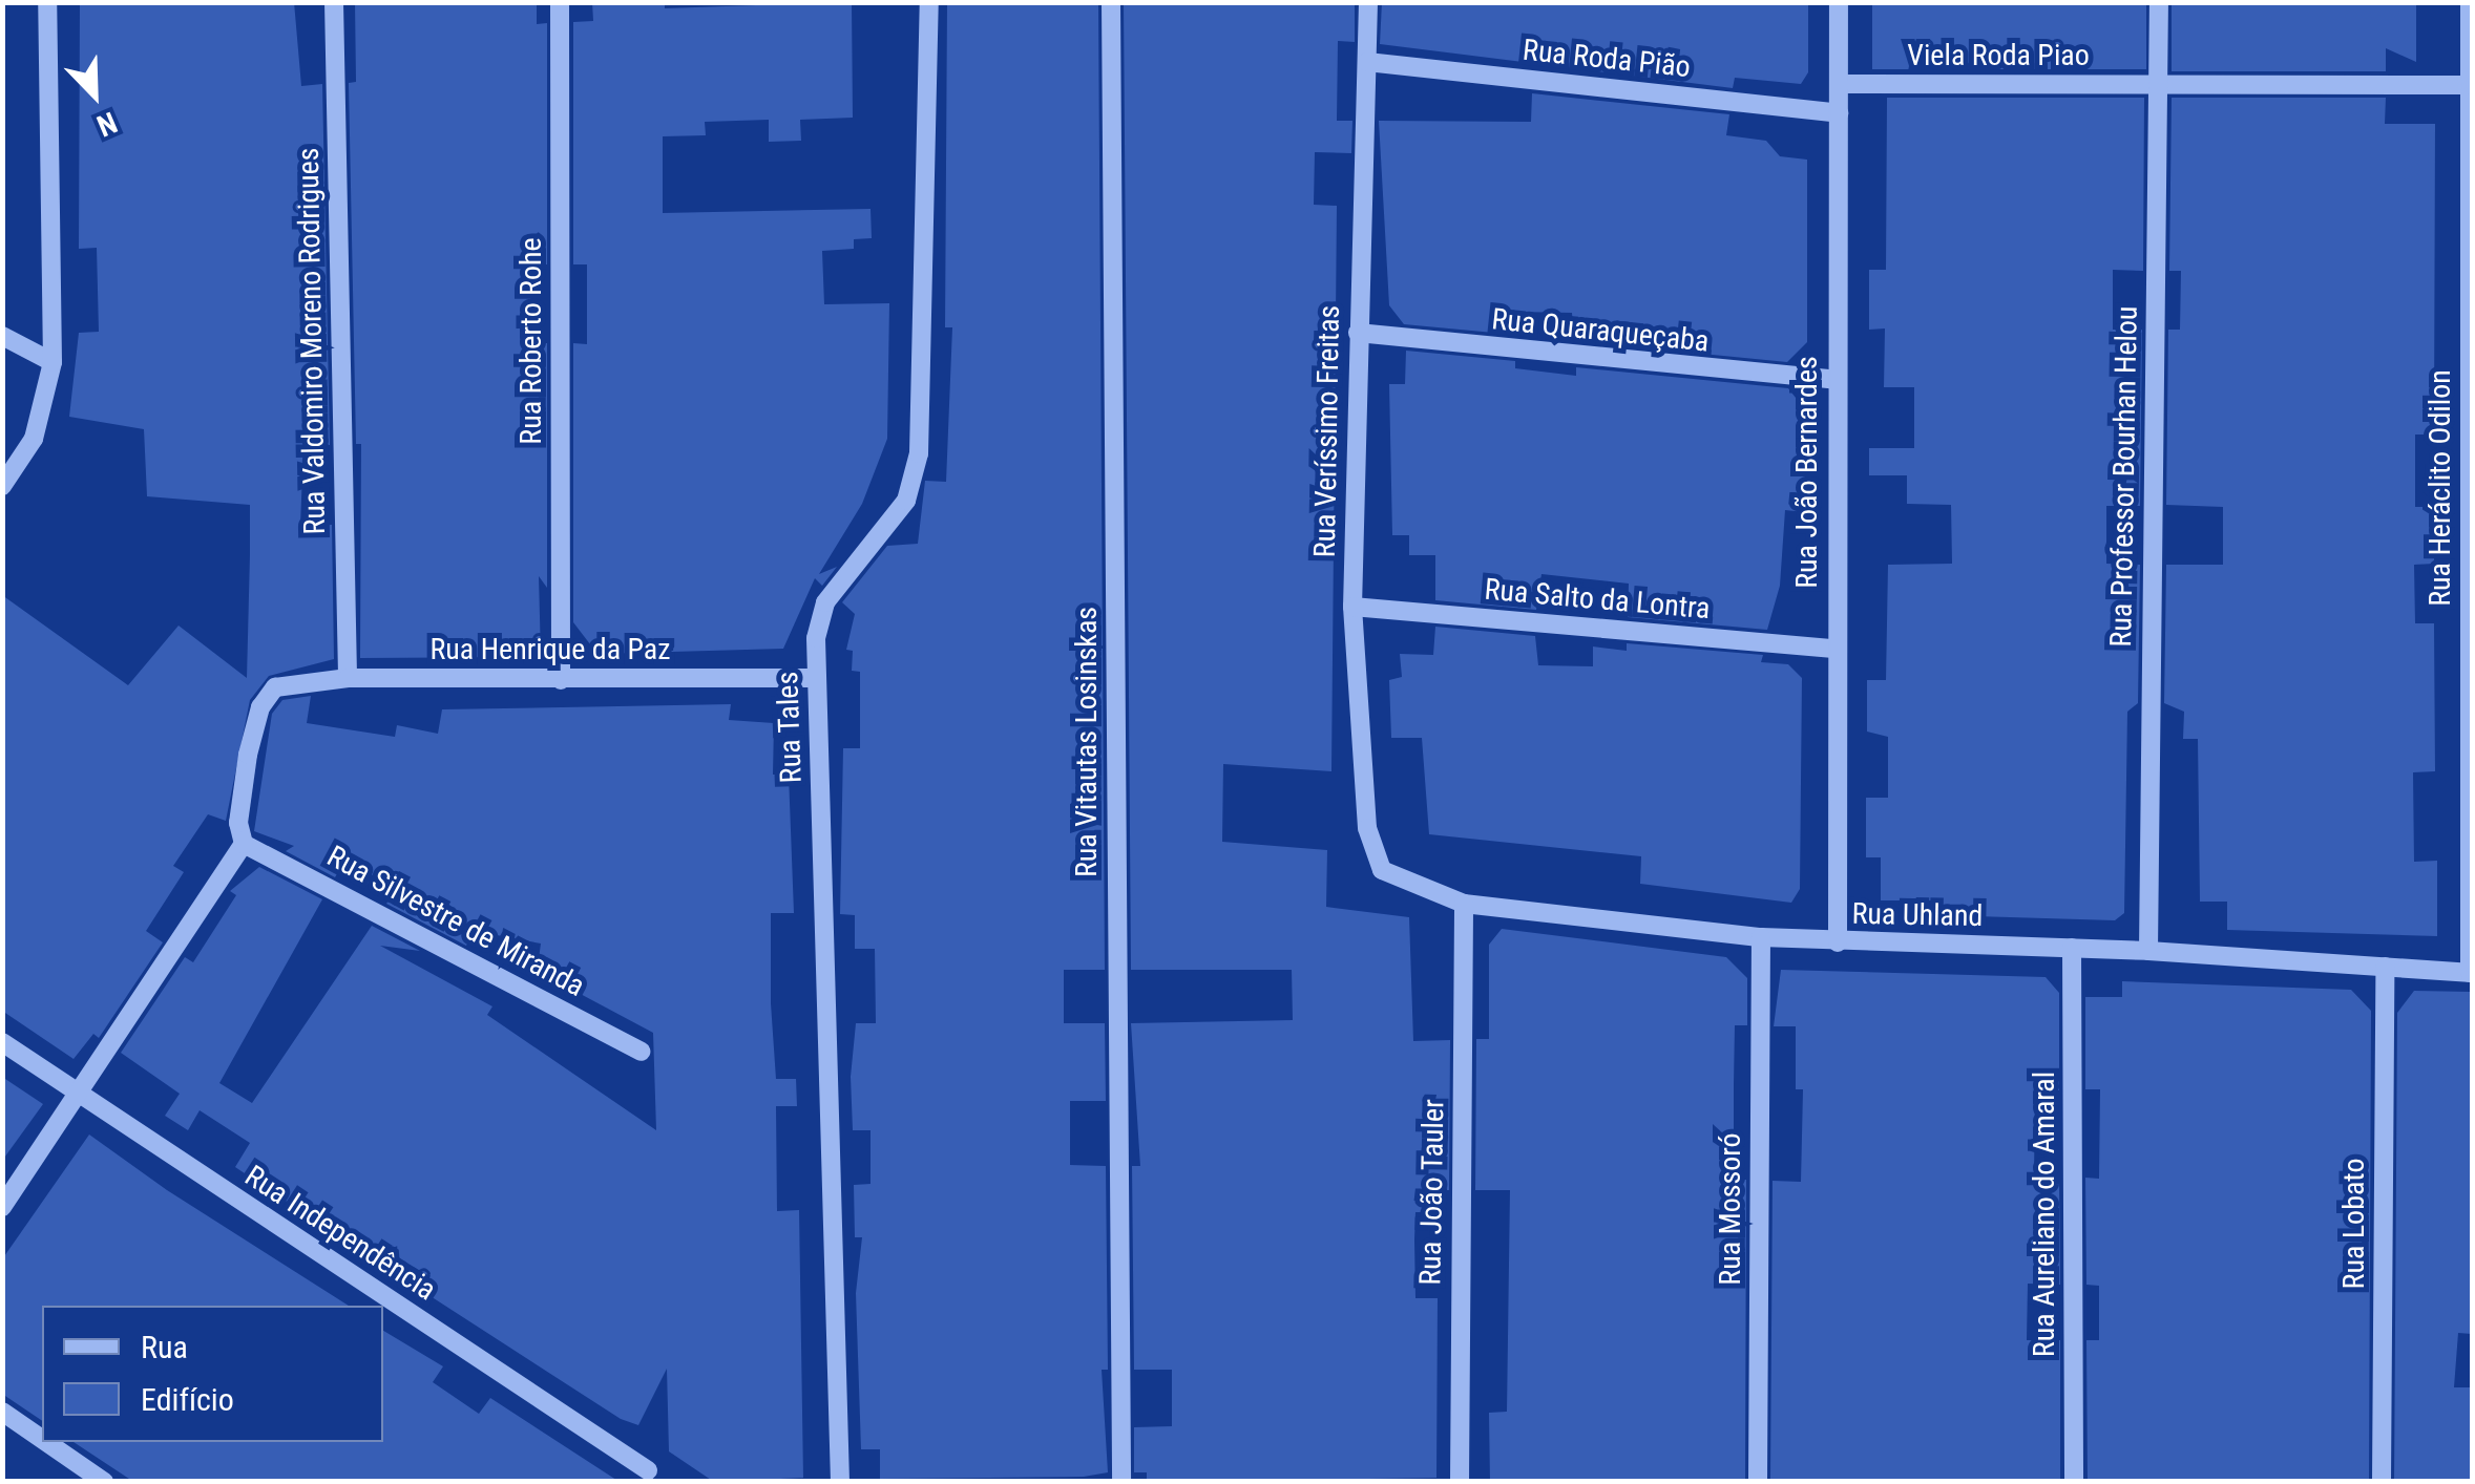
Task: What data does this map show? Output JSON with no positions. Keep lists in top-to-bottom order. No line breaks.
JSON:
{"streets":{"street":["Viela Roda Piao","Rua Roda Pião","Rua Quaraqueçaba","Rua Valdomiro Moreno Rodrigues","Rua Roberto Rohe","Rua Veríssimo Freitas","Rua João Bernardes","Rua Professor Bourhan Helou","Rua Heráclito Odilon","Rua Salto da Lontra","Rua Henrique da Paz","Rua Tales","Rua Vitautas Losinskas","Rua Uhland","Rua Silvestre de Miranda","Rua João Tauler","Rua Mossoró","Rua Aureliano do Amaral","Rua Lobato","Rua Independência"]},"crossings":[["Viela Roda Piao","Rua João Bernardes"],["Viela Roda Piao","Rua Professor Bourhan Helou"],["Viela Roda Piao","Rua Heráclito Odilon"],["Rua Roda Pião","Rua Veríssimo Freitas"],["Rua Roda Pião","Rua João Bernardes"],["Rua Quaraqueçaba","Rua Veríssimo Freitas"],["Rua Quaraqueçaba","Rua João Bernardes"],["Rua Valdomiro Moreno Rodrigues","Rua Henrique da Paz"],["Rua Roberto Rohe","Rua Henrique da Paz"],["Rua Veríssimo Freitas","Rua Salto da Lontra"],["Rua Veríssimo Freitas","Rua Uhland"],["Rua João Bernardes","Rua Salto da Lontra"],["Rua João Bernardes","Rua Uhland"],["Rua Professor Bourhan Helou","Rua Uhland"],["Rua Heráclito Odilon","Rua Uhland"],["Rua Henrique da Paz","Rua Tales"],["Rua Henrique da Paz","Rua Silvestre de Miranda"],["Rua Uhland","Rua João Tauler"],["Rua Uhland","Rua Mossoró"],["Rua Uhland","Rua Aureliano do Amaral"],["Rua Uhland","Rua Lobato"]],"legend":["Rua","Edifício"],"north":"bottom right"}
